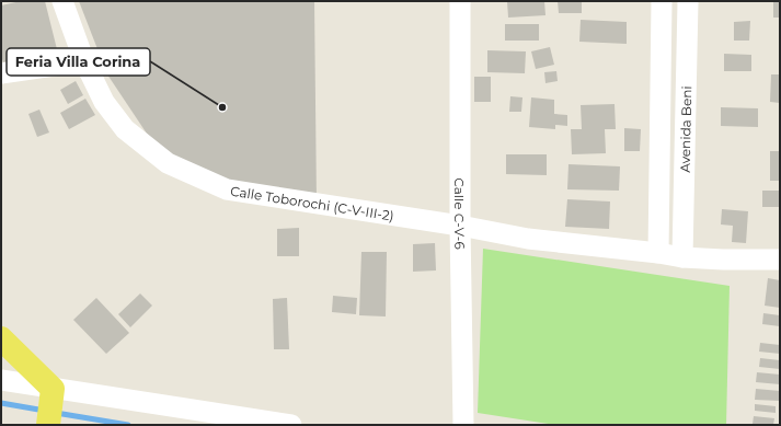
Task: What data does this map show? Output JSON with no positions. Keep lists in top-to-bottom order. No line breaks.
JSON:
{"streets":{"street":["Avenida Beni","Calle Toborochi (C-V-III-2)","Calle C-V-6"]},"crossings":[["Avenida Beni","Calle Toborochi (C-V-III-2)"],["Calle Toborochi (C-V-III-2)","Calle C-V-6"]],"places":["Feria Villa Corina"]}
